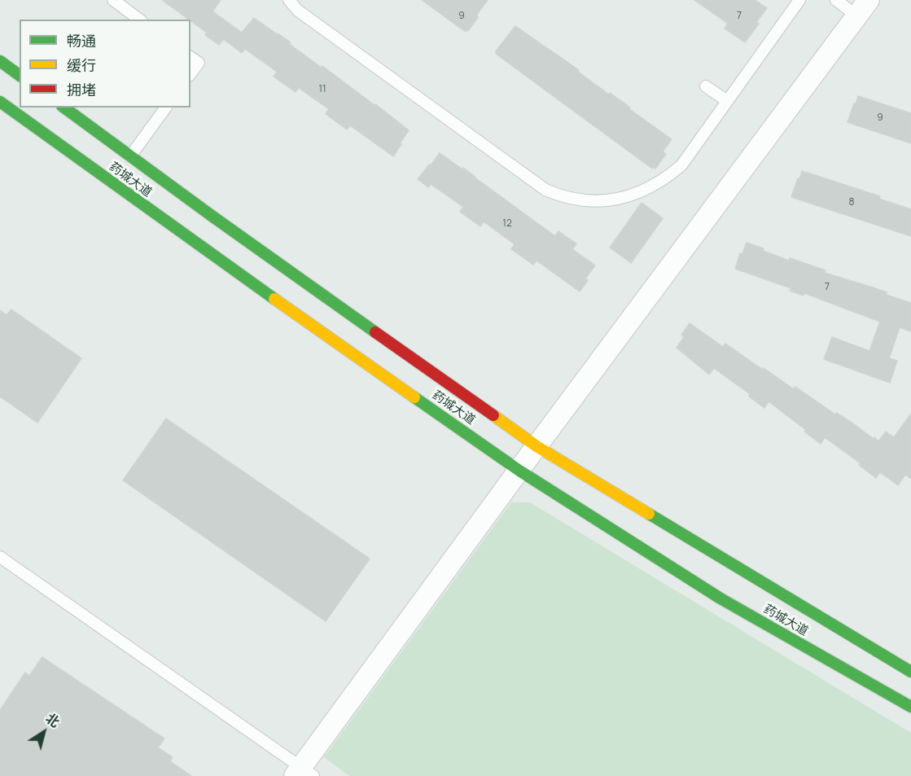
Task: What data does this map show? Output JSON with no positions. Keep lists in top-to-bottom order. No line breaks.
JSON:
{"streets":{"main road":["药城大道"]},"house_numbers":["9","7","11","9","8","12","7"],"legend":["畅通","缓行","拥堵"],"north":"top right"}
